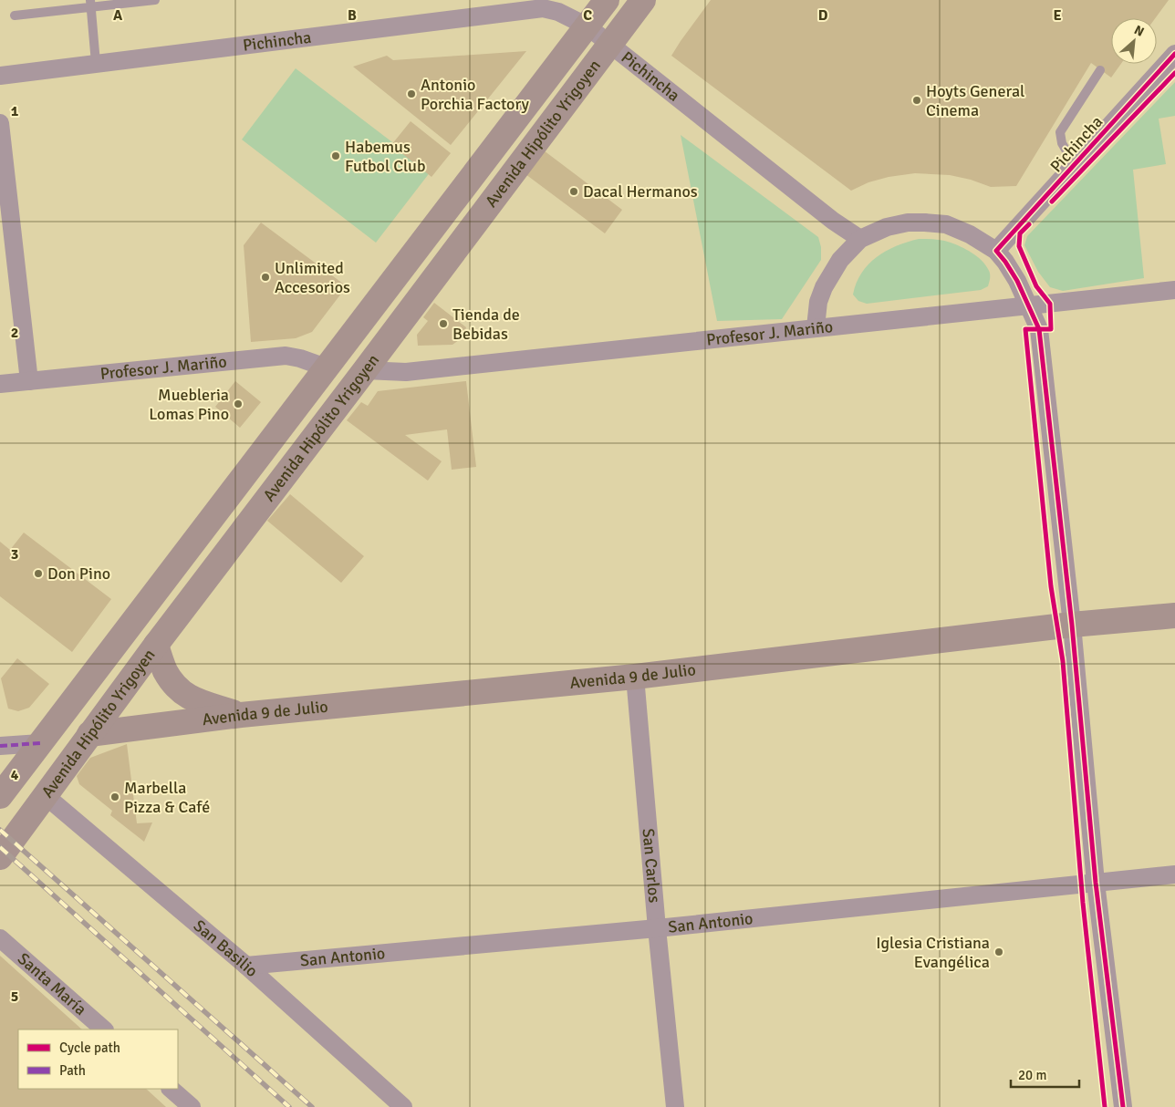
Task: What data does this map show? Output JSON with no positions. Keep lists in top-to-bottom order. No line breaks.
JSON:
{"streets":{"main road":["Avenida Hipólito Yrigoyen","Avenida 9 de Julio"],"street":["Pichincha","Profesor J. Mariño","San Carlos","San Antonio","San Basilio","Santa María"]},"crossings":[["Pichincha","Avenida Hipólito Yrigoyen"],["Avenida Hipólito Yrigoyen","Profesor J. Mariño"],["Avenida Hipólito Yrigoyen","Avenida 9 de Julio"],["Avenida Hipólito Yrigoyen","San Basilio"],["Avenida 9 de Julio","San Carlos"],["San Carlos","San Antonio"],["San Antonio","San Basilio"]],"places":["Antonio Porchia Factory","Hoyts General Cinema","Habemus Futbol Club","Dacal Hermanos","Unlimited Accesorios","Tienda de Bebidas","Muebleria Lomas Pino","Don Pino","Marbella Pizza & Café","Iglesia Cristiana Evangélica"],"legend":["Cycle path","Path"],"scale_bar":"20 m","north":"top right","grid":{"columns":["A","B","C","D","E"],"rows":["1","2","3","4","5"]}}
